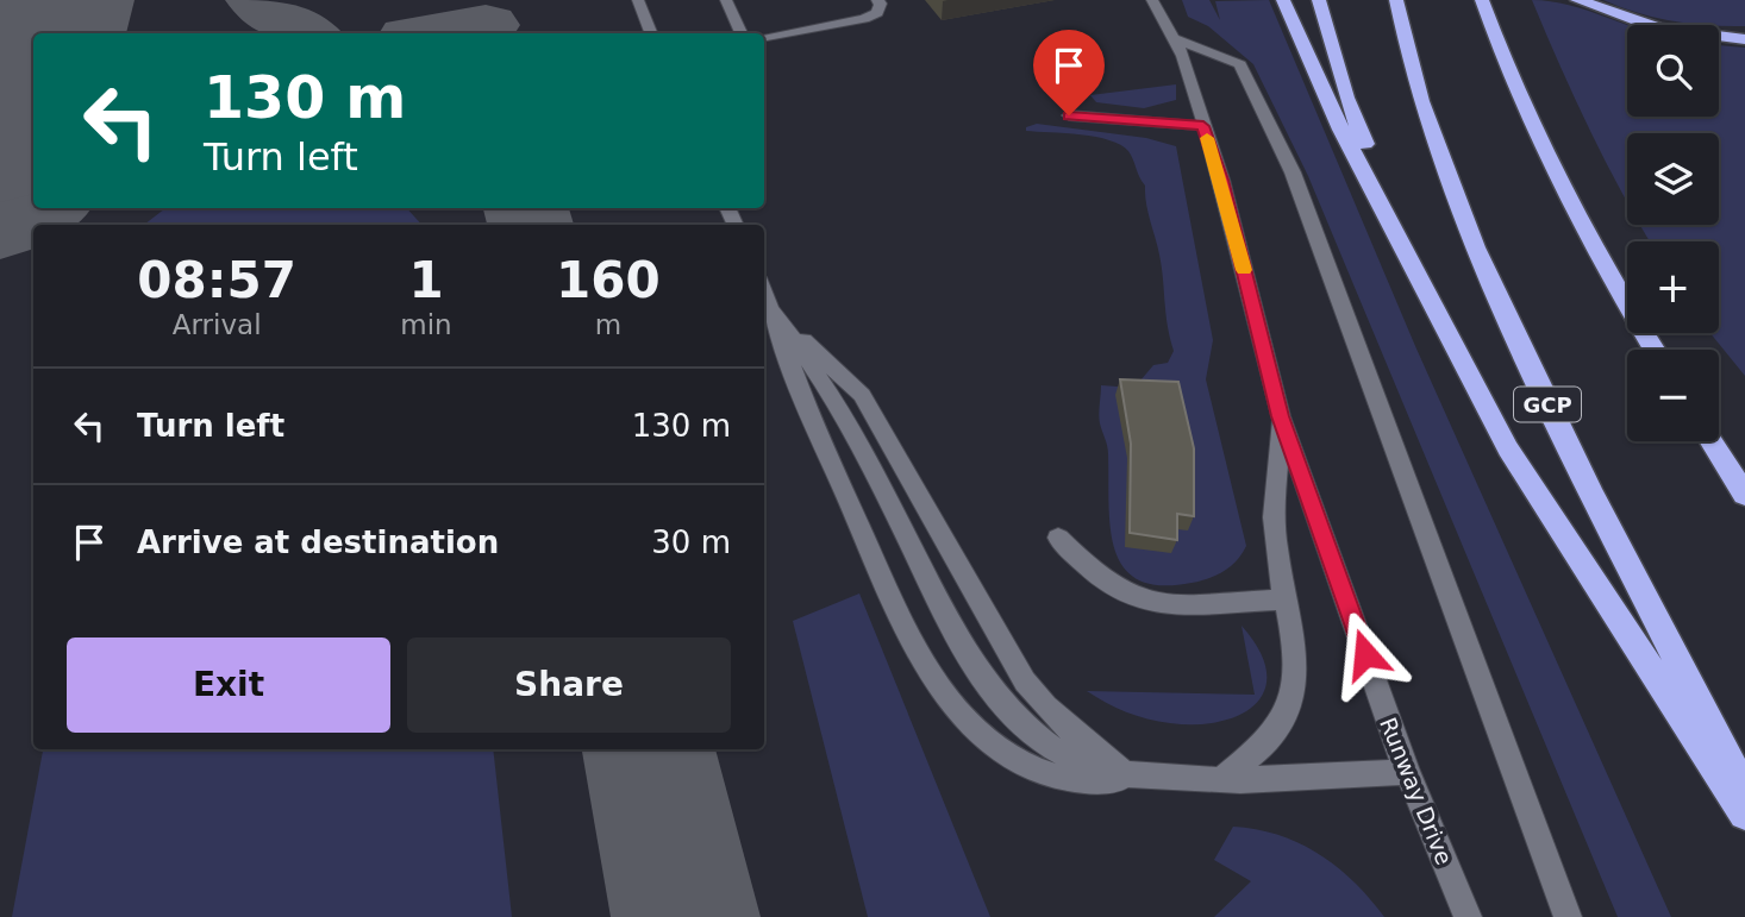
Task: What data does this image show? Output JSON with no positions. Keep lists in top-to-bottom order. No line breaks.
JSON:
{"streets":{"highway":["GCP"],"street":["Runway Drive"]},"page":{"map_buttons":["+","−"],"turn":["130 m","Turn left"],"eta":["08:57","Arrival","1","min","160","m"],"list":[{"name":"Turn left","value":"130 m"},{"name":"Arrive at destination","value":"30 m"}],"buttons":["Exit","Share"]}}
